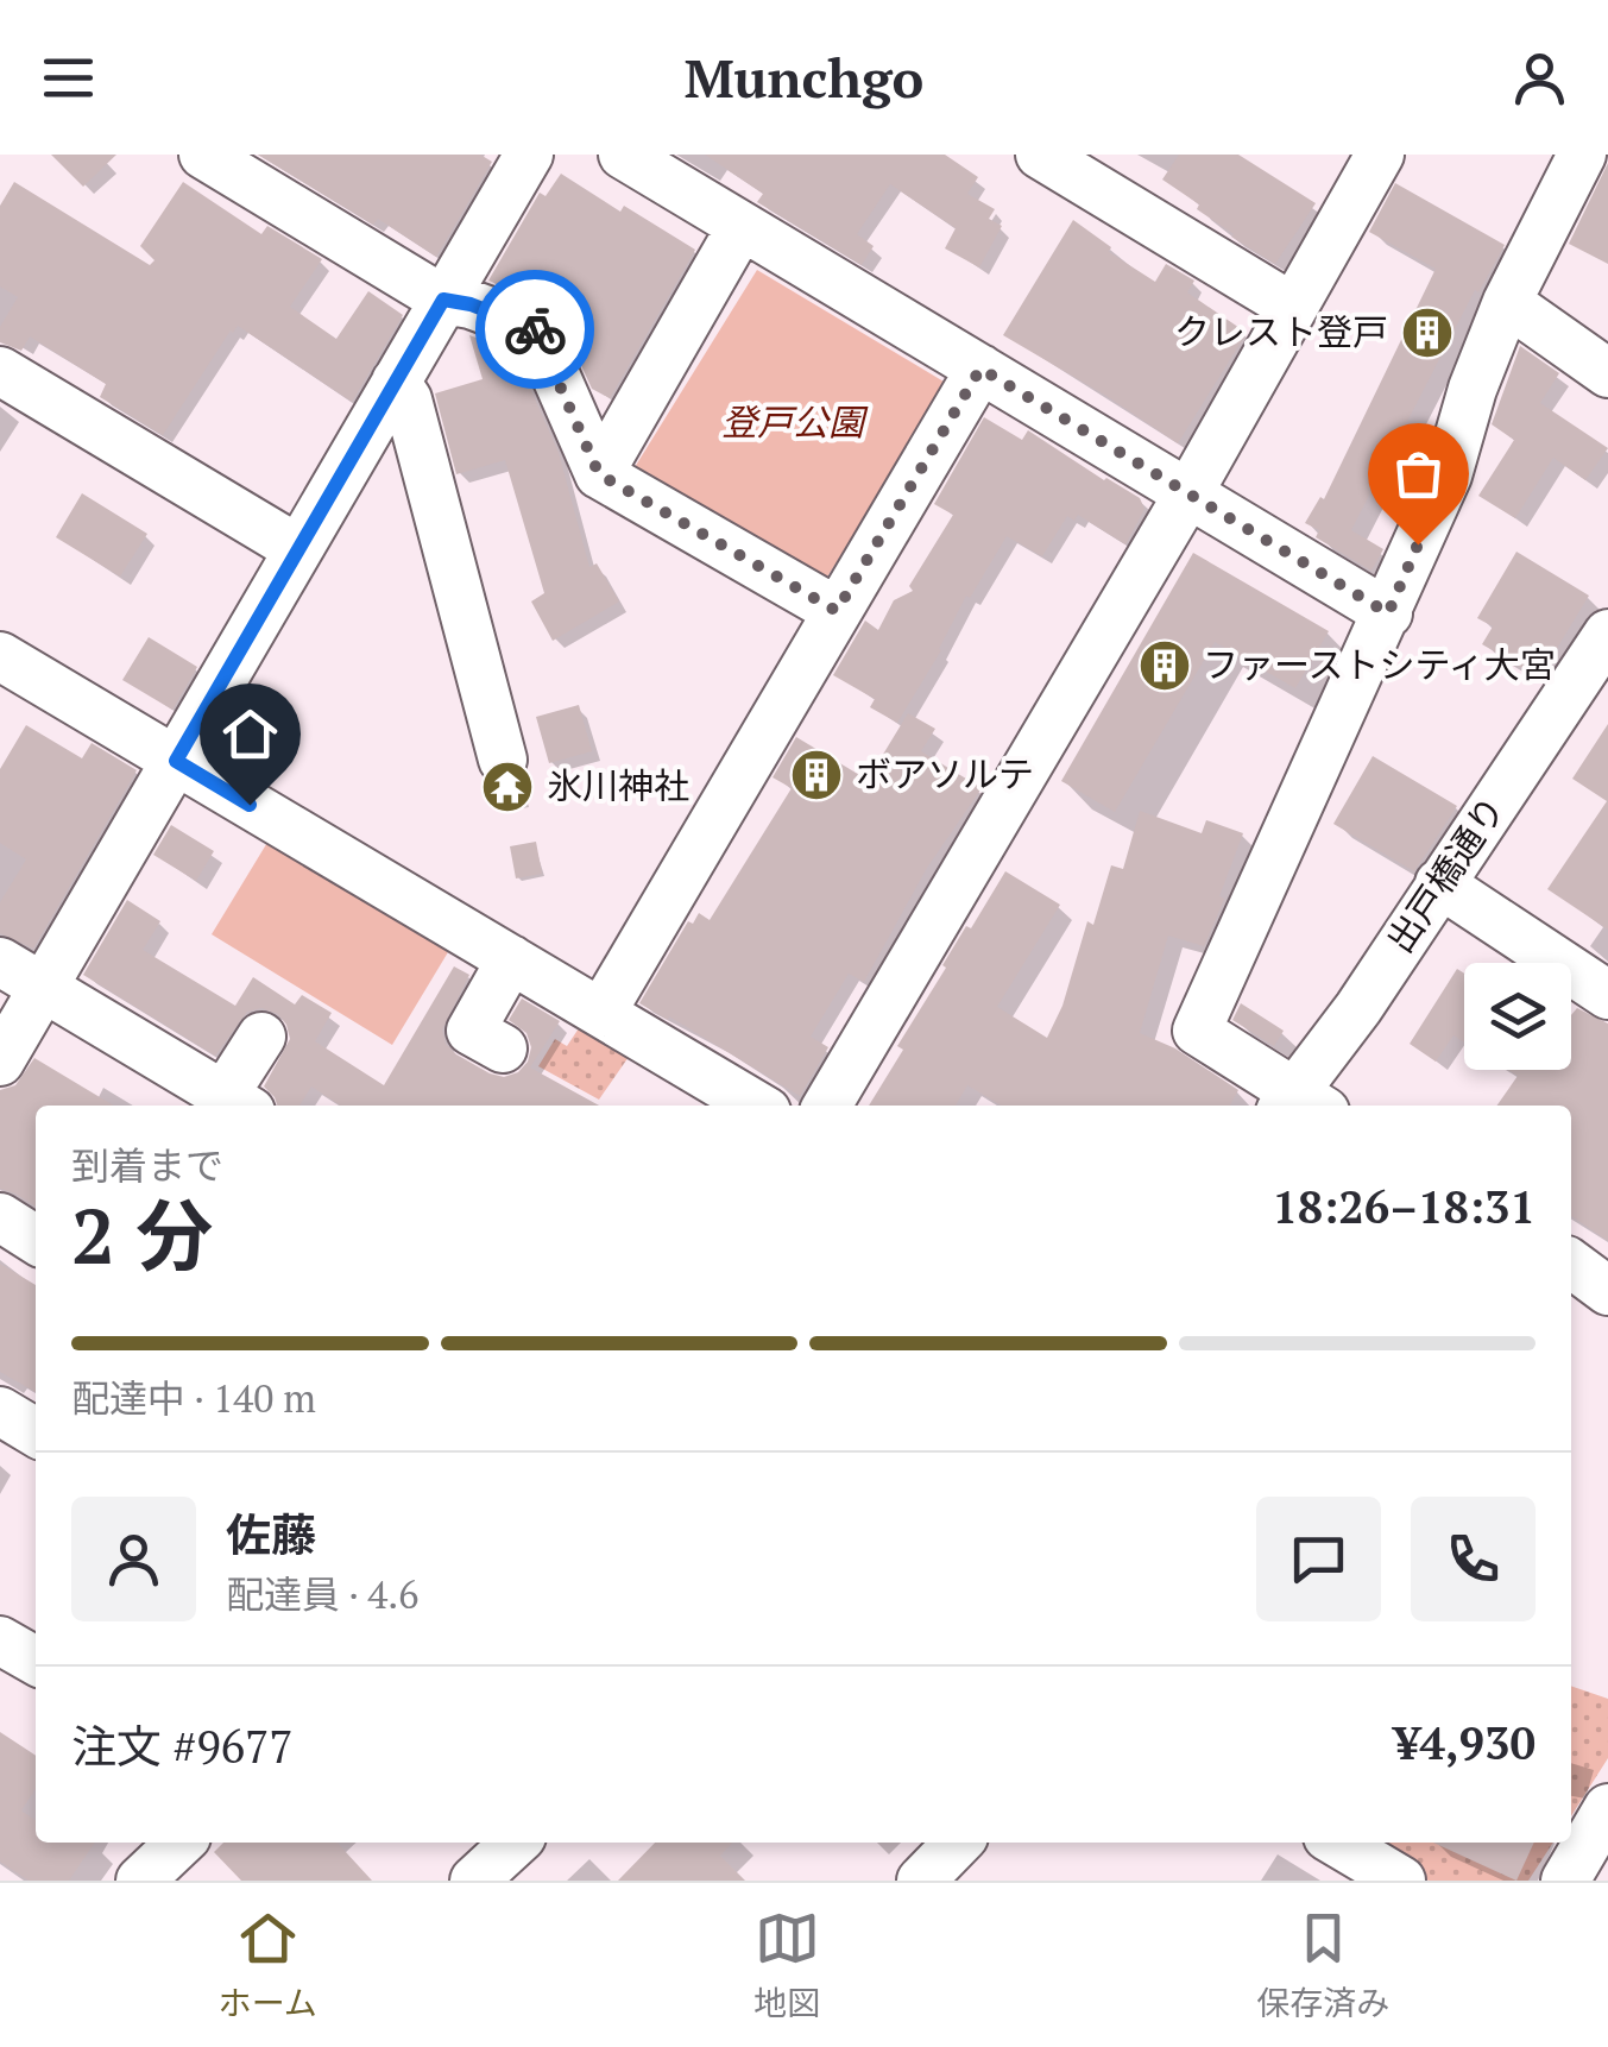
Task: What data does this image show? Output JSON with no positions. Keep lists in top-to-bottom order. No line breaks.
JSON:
{"streets":{"street":["出戸橋通り"]},"parks":["登戸公園"],"places":{"building":["クレスト登戸","ファーストシティ大宮","ボアソルテ"],"temple":["氷川神社"]},"page":{"header":"Munchgo","heading":["2 分","到着まで","18:26–18:31"],"panel":["佐藤","配達員 · 4.6","注文 #9677","¥4,930"],"bar":"配達中 · 140 m","tabs":["ホーム","地図","保存済み"]}}
